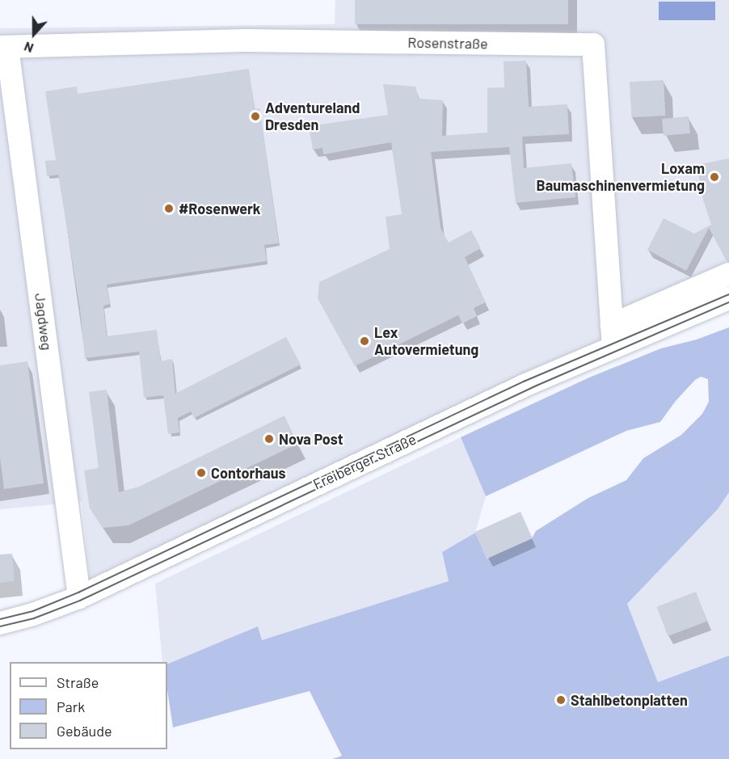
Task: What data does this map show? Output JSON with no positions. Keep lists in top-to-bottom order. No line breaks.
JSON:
{"streets":{"street":["Rosenstraße","Jagdweg","Freiberger Straße"]},"crossings":[["Rosenstraße","Jagdweg"],["Rosenstraße","Freiberger Straße"],["Jagdweg","Freiberger Straße"]],"places":["Adventureland Dresden","Loxam Baumaschinenvermietung","#Rosenwerk","Lex Autovermietung","Nova Post","Contorhaus","Stahlbetonplatten"],"legend":["Straße","Park","Gebäude"],"north":"bottom"}
